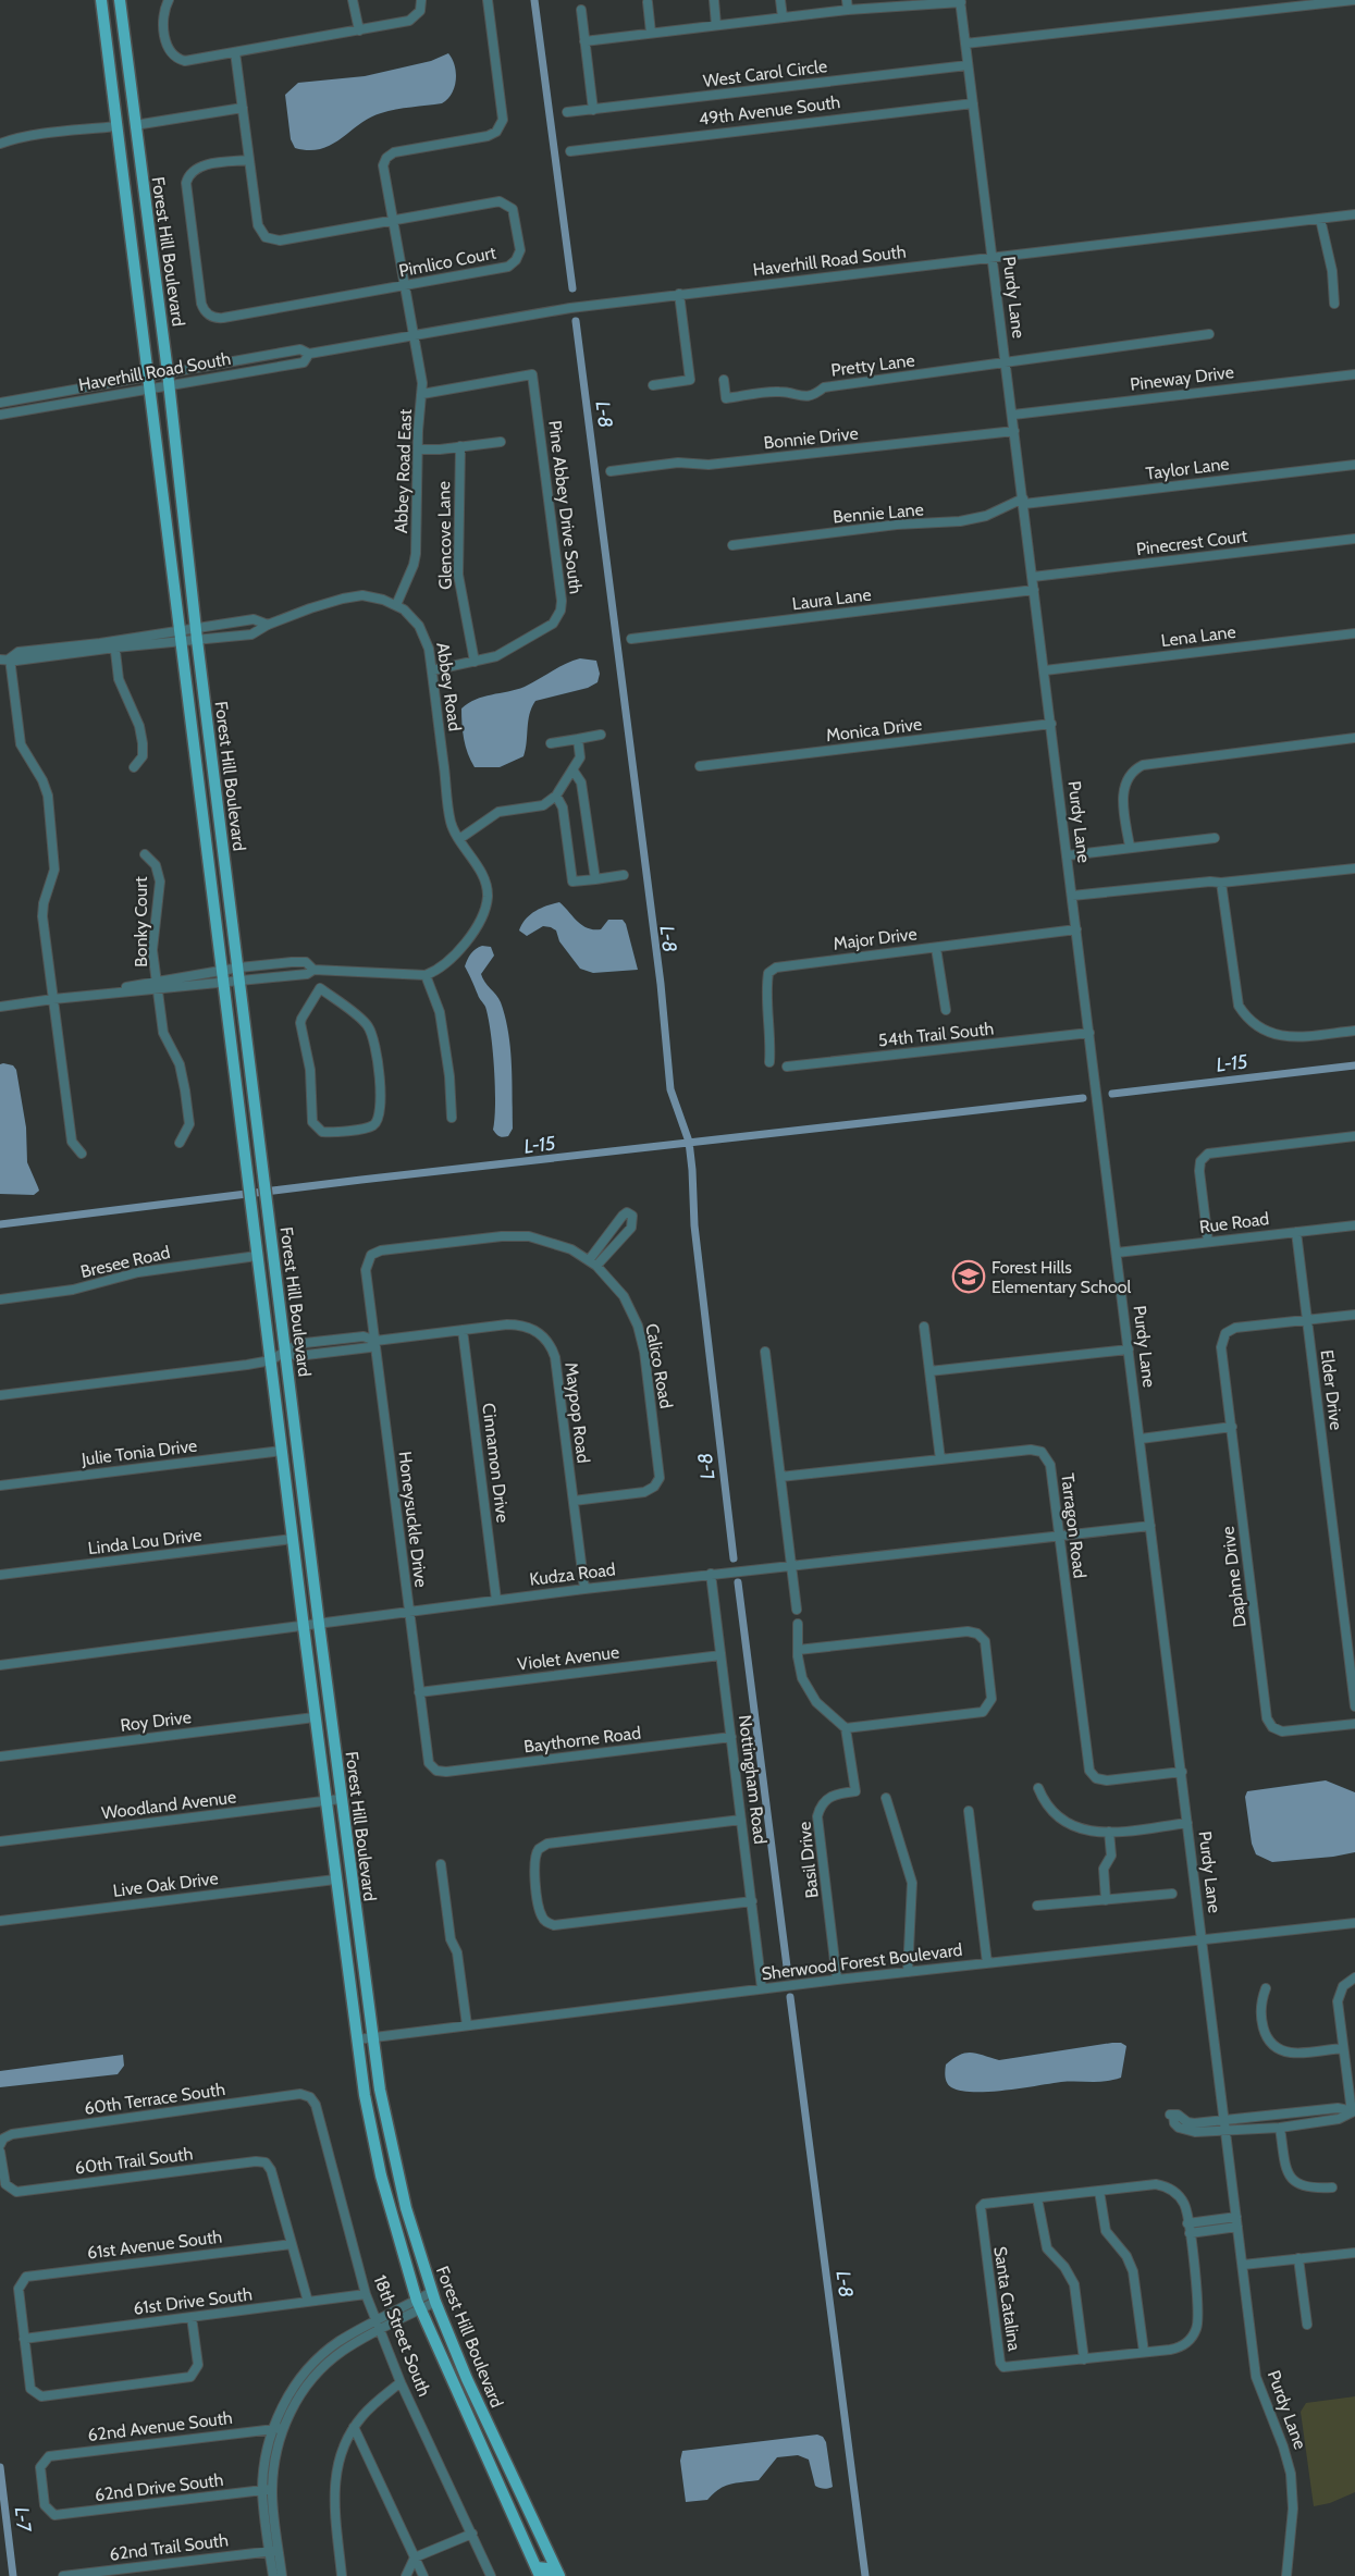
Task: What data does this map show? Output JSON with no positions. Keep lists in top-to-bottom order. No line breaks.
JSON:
{"streets":{"main road":["Forest Hill Boulevard"],"street":["West Carol Circle","49th Avenue South","Haverhill Road South","Pimlico Court","Purdy Lane","Pretty Lane","Pineway Drive","Bonnie Drive","Taylor Lane","Abbey Road East","Pine Abbey Drive South","Bennie Lane","Glencove Lane","Pinecrest Court","Laura Lane","Lena Lane","Abbey Road","Monica Drive","Bonky Court","Major Drive","54th Trail South","Rue Road","Bresee Road","Calico Road","Elder Drive","Maypop Road","Julie Tonia Drive","Cinnamon Drive","Honeysuckle Drive","Tarragon Road","Linda Lou Drive","Kudza Road","Daphne Drive","Violet Avenue","Roy Drive","Baythorne Road","Nottingham Road","Woodland Avenue","Basil Drive","Live Oak Drive","Sherwood Forest Boulevard","60th Terrace South","60th Trail South","61st Avenue South","Santa Catalina","61st Drive South","18th Street South","62nd Avenue South","62nd Drive South","62nd Trail South"]},"crossings":[["West Carol Circle","Purdy Lane"],["49th Avenue South","Purdy Lane"],["Forest Hill Boulevard","Haverhill Road South"],["Forest Hill Boulevard","Abbey Road"],["Forest Hill Boulevard","Bresee Road"],["Forest Hill Boulevard","Maypop Road"],["Forest Hill Boulevard","Julie Tonia Drive"],["Forest Hill Boulevard","Linda Lou Drive"],["Forest Hill Boulevard","Kudza Road"],["Forest Hill Boulevard","Roy Drive"],["Forest Hill Boulevard","Woodland Avenue"],["Forest Hill Boulevard","Live Oak Drive"],["Forest Hill Boulevard","Sherwood Forest Boulevard"],["Haverhill Road South","Purdy Lane"],["Haverhill Road South","Abbey Road East"],["Pimlico Court","Abbey Road East"],["Purdy Lane","Pretty Lane"],["Purdy Lane","Pineway Drive"],["Purdy Lane","Bonnie Drive"],["Purdy Lane","Taylor Lane"],["Purdy Lane","Bennie Lane"],["Purdy Lane","Pinecrest Court"],["Purdy Lane","Laura Lane"],["Purdy Lane","Lena Lane"],["Purdy Lane","Monica Drive"],["Purdy Lane","Major Drive"],["Purdy Lane","54th Trail South"],["Purdy Lane","Rue Road"],["Purdy Lane","Tarragon Road"],["Purdy Lane","Kudza Road"],["Purdy Lane","Sherwood Forest Boulevard"],["Taylor Lane","Bennie Lane"],["Abbey Road East","Pine Abbey Drive South"],["Abbey Road East","Abbey Road"],["Pine Abbey Drive South","Glencove Lane"],["Pine Abbey Drive South","Abbey Road"],["Rue Road","Elder Drive"],["Calico Road","Maypop Road"],["Calico Road","Honeysuckle Drive"],["Elder Drive","Daphne Drive"],["Maypop Road","Cinnamon Drive"],["Maypop Road","Honeysuckle Drive"],["Maypop Road","Kudza Road"],["Cinnamon Drive","Kudza Road"],["Honeysuckle Drive","Kudza Road"],["Honeysuckle Drive","Violet Avenue"],["Honeysuckle Drive","Baythorne Road"],["Tarragon Road","Kudza Road"],["Kudza Road","Nottingham Road"],["Violet Avenue","Nottingham Road"],["Baythorne Road","Nottingham Road"],["Nottingham Road","Sherwood Forest Boulevard"],["Basil Drive","Sherwood Forest Boulevard"],["60th Terrace South","18th Street South"],["60th Trail South","61st Avenue South"],["61st Avenue South","61st Drive South"],["61st Drive South","18th Street South"],["62nd Avenue South","62nd Drive South"]],"water":["L-8","L-15","L-7"],"places":{"school or university":["Forest Hills Elementary School"]}}
